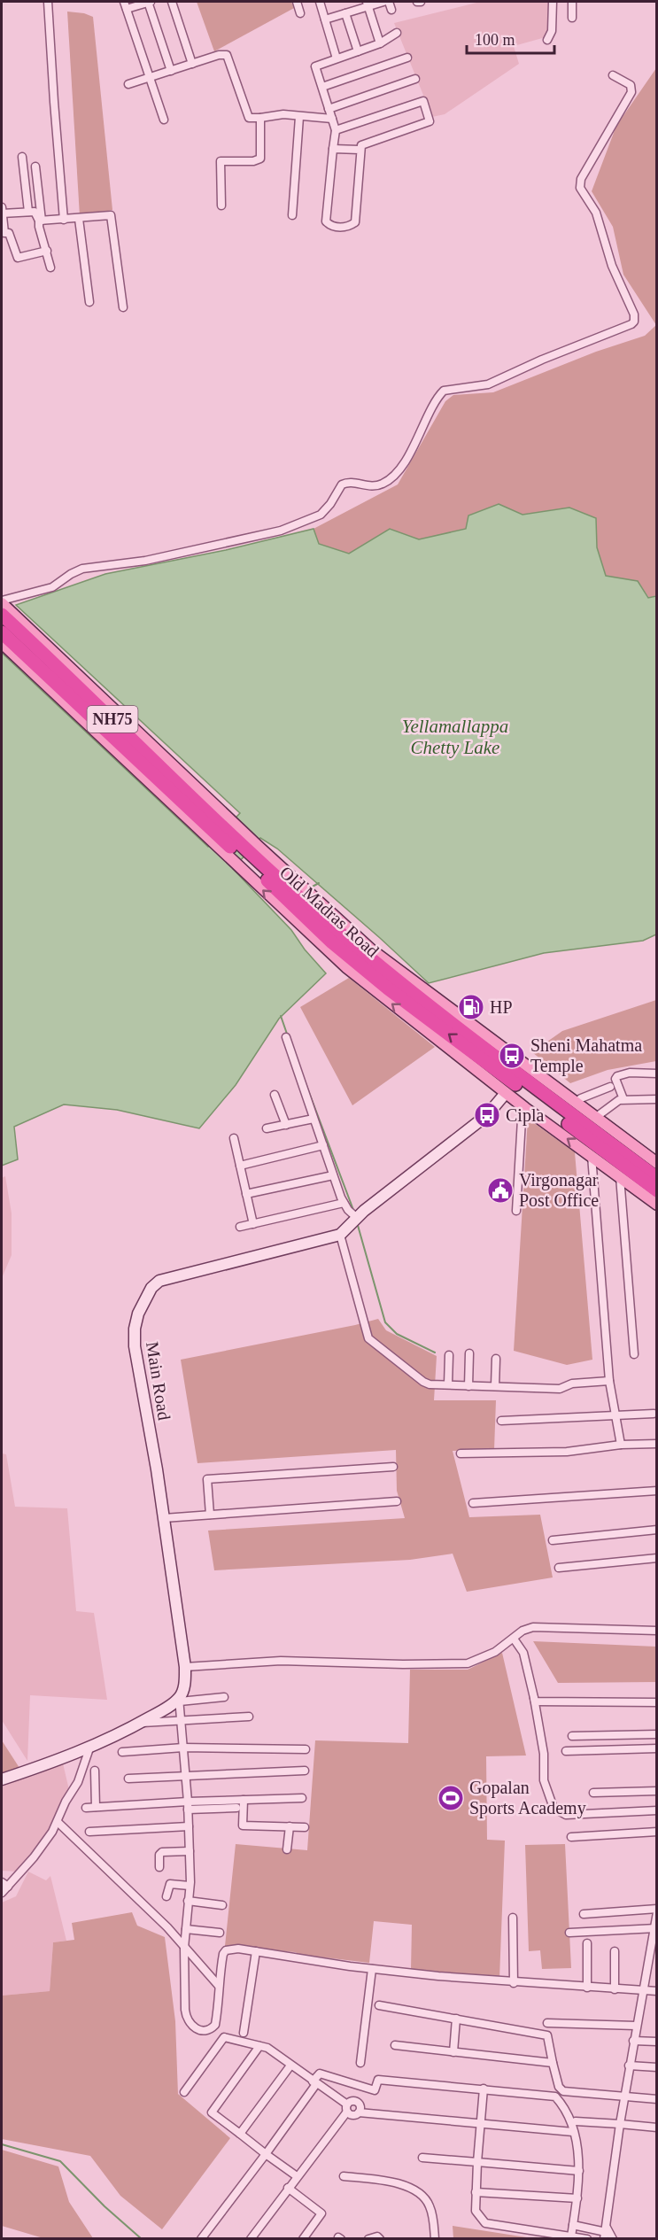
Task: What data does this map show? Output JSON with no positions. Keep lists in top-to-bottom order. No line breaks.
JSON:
{"streets":{"highway":["NH75","Old Madras Road"],"street":["Main Road"]},"crossings":[["NH75","Old Madras Road"]],"water":["Yellamallappa Chetty Lake"],"places":{"fuel station":["HP"],"bus stop":["Sheni Mahatma Temple","Cipla"],"public building":["Virgonagar Post Office"],"sports":["Gopalan Sports Academy"]},"scale_bar":"100 m"}
